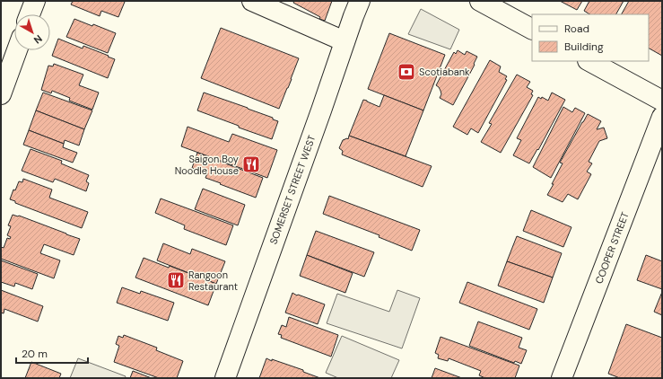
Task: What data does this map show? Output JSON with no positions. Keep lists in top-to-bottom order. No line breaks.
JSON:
{"streets":{"main road":["SOMERSET STREET WEST","COOPER STREET"]},"places":{"bank":["Scotiabank"],"restaurant":["Saigon Boy Noodle House","Rangoon Restaurant"]},"legend":["Road","Building"],"scale_bar":"20 m","north":"bottom right"}
